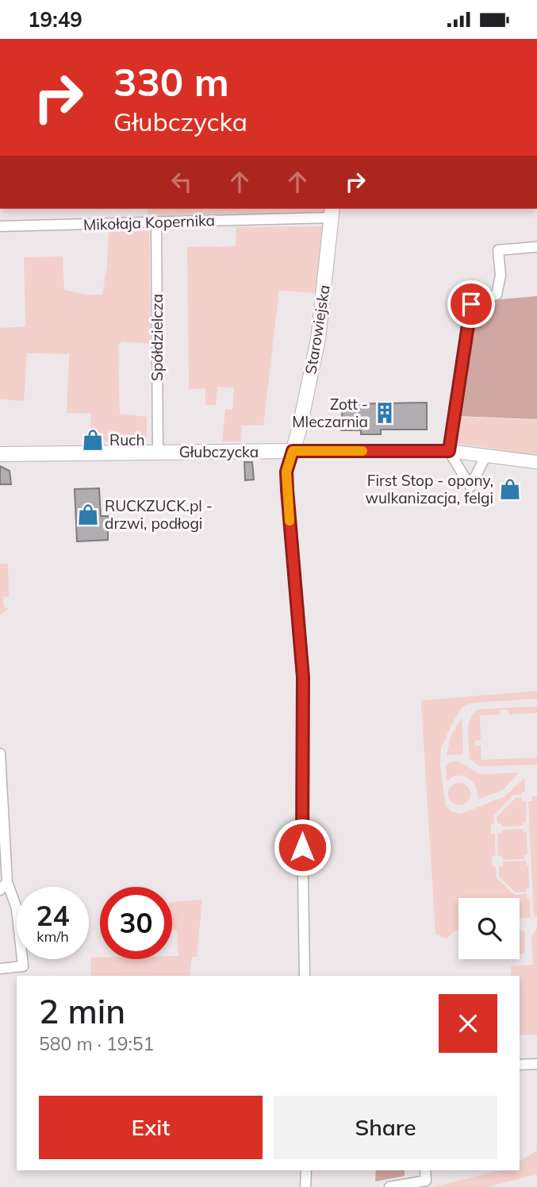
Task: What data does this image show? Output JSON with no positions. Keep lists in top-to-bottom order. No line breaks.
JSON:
{"streets":{"main road":["Starowiejska","Głubczycka"],"street":["Mikołaja Kopernika","Spółdzielcza"]},"crossings":[["Mikołaja Kopernika","Starowiejska"],["Mikołaja Kopernika","Spółdzielcza"],["Starowiejska","Głubczycka"],["Spółdzielcza","Głubczycka"]],"places":{"building":["Zott - Mleczarnia"],"shop":["Ruch","First Stop - opony, wulkanizacja, felgi","RUCKZUCK.pl - drzwi, podłogi"]},"page":{"status":"19:49","turn":["330 m","Głubczycka"],"speed":"24 km/h","limit":"30","heading":["2 min","580 m · 19:51"],"buttons":["Exit","Share"]}}
